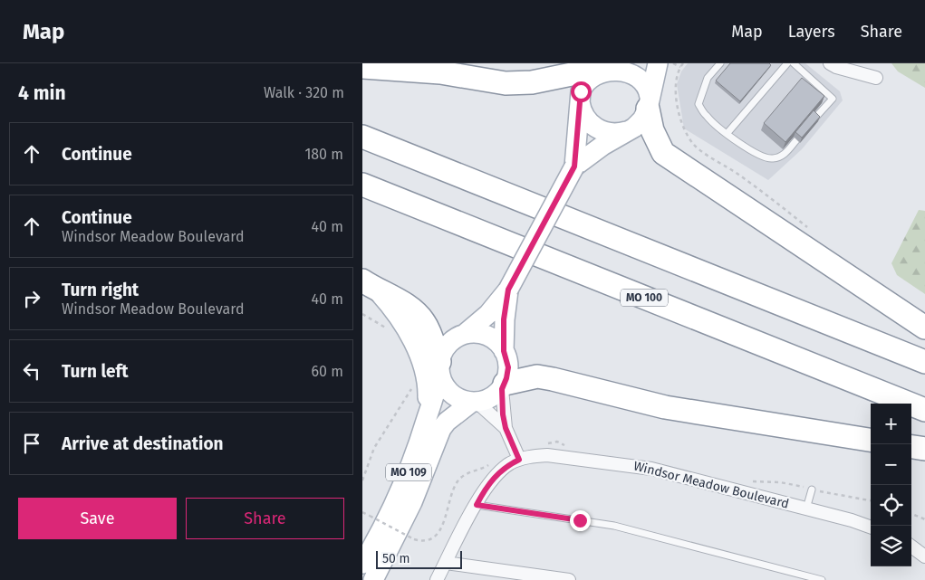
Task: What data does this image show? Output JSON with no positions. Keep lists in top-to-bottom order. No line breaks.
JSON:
{"streets":{"highway":["MO 100"],"main road":["MO 109"],"street":["Windsor Meadow Boulevard"]},"scale_bar":"50 m","page":{"header":"Map","nav":["Map","Layers","Share"],"heading":["4 min","Walk · 320 m"],"list":[["Continue","180 m"],["Continue","Windsor Meadow Boulevard","40 m"],["Turn right","Windsor Meadow Boulevard","40 m"],["Turn left","60 m"],"Arrive at destination"],"map_buttons":["+","−"],"buttons":["Save","Share"],"scale":"50 m"}}
